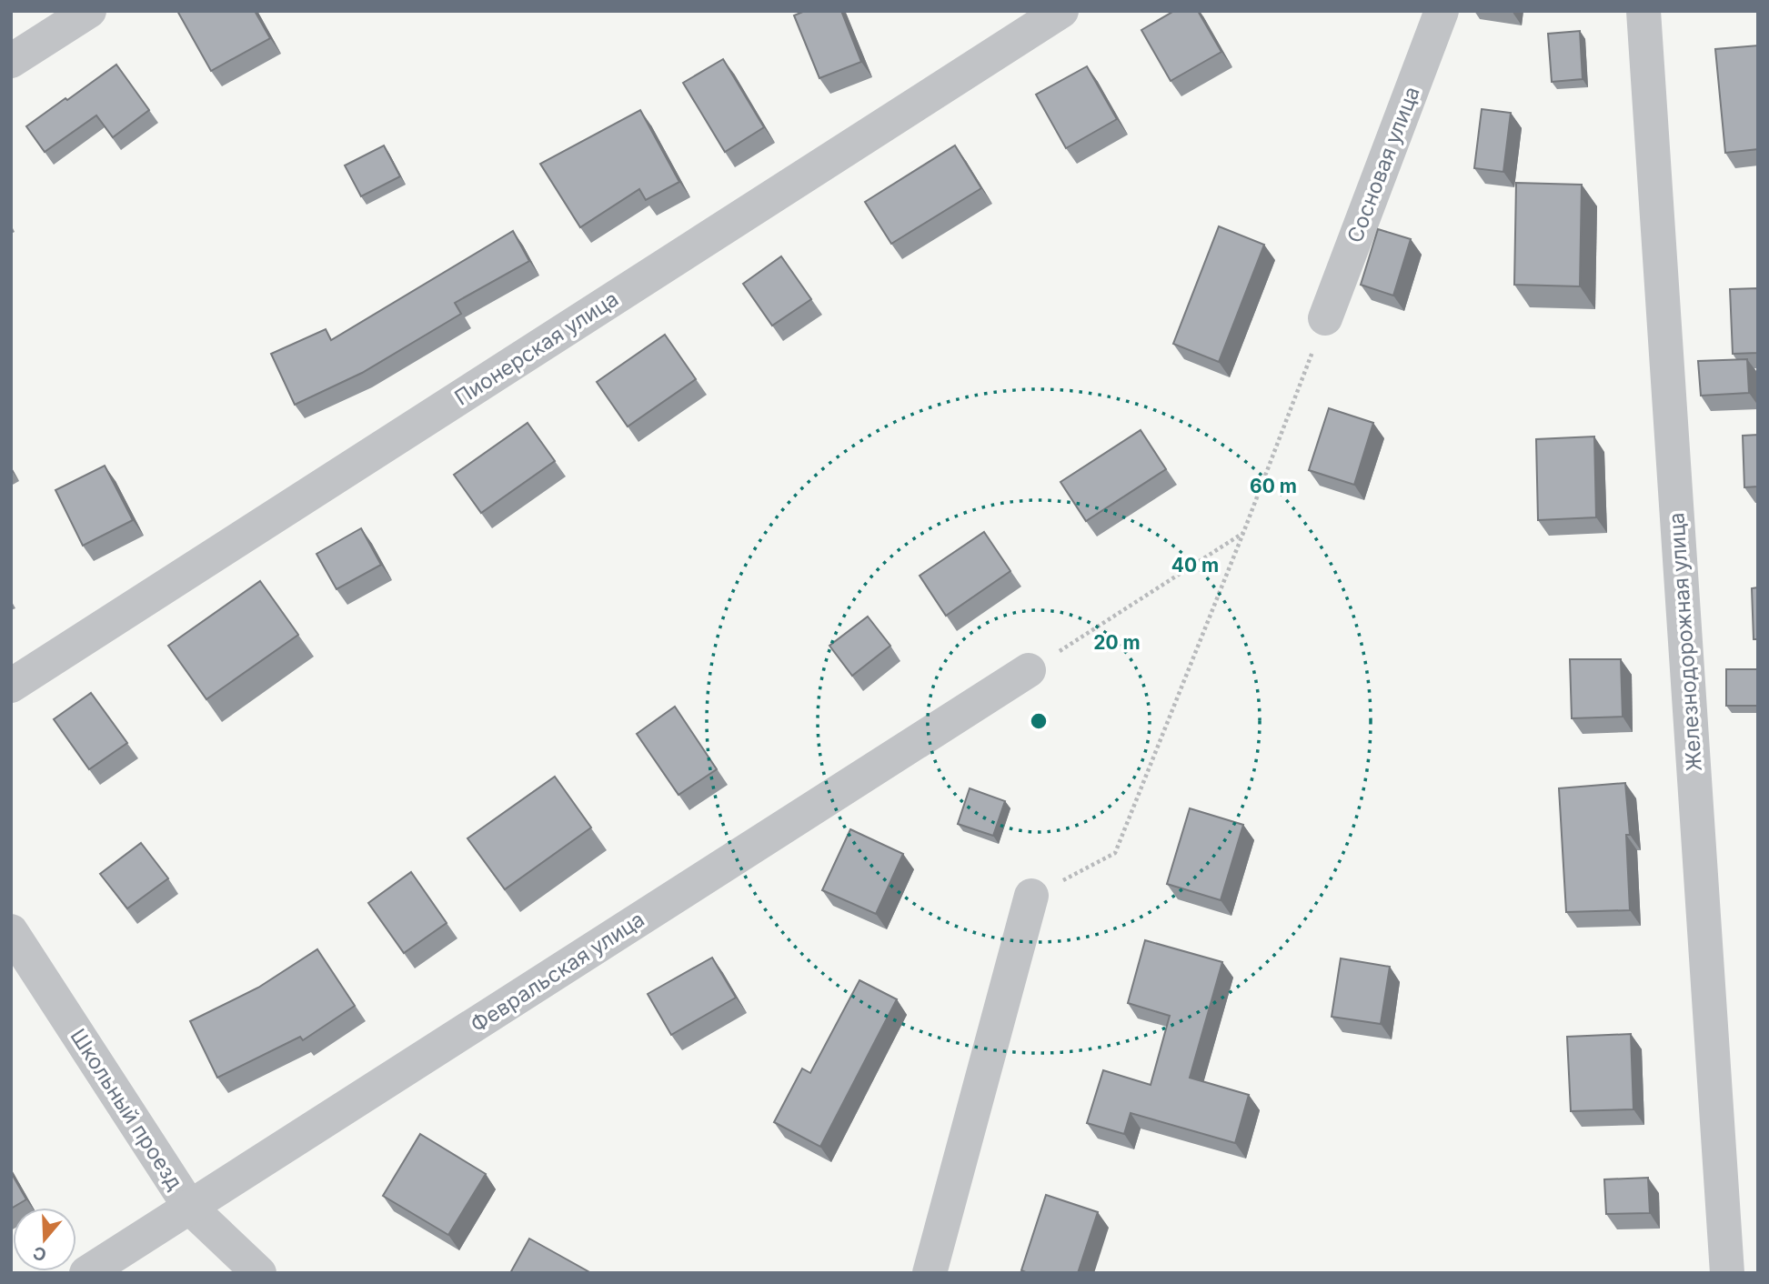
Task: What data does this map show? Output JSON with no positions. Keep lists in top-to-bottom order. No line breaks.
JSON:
{"streets":{"street":["Сосновая улица","Пионерская улица","Железнодорожная улица","Февральская улица","Школьный проезд"]},"crossings":[["Февральская улица","Школьный проезд"]],"north":"bottom","rings":["60 m","40 m","20 m"]}
